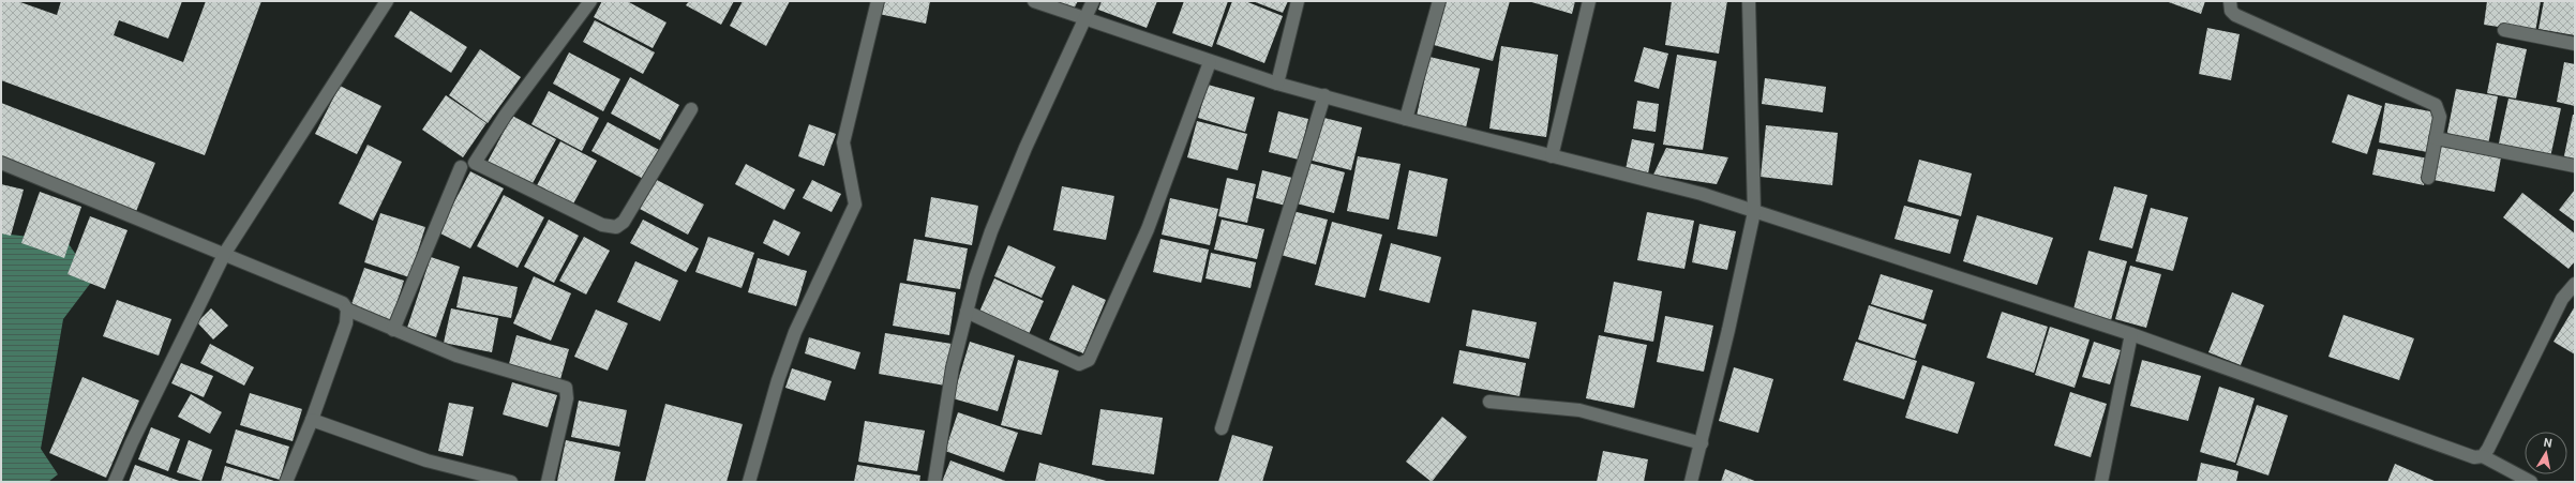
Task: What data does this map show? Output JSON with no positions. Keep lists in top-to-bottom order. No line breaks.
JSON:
{"north":"top"}
